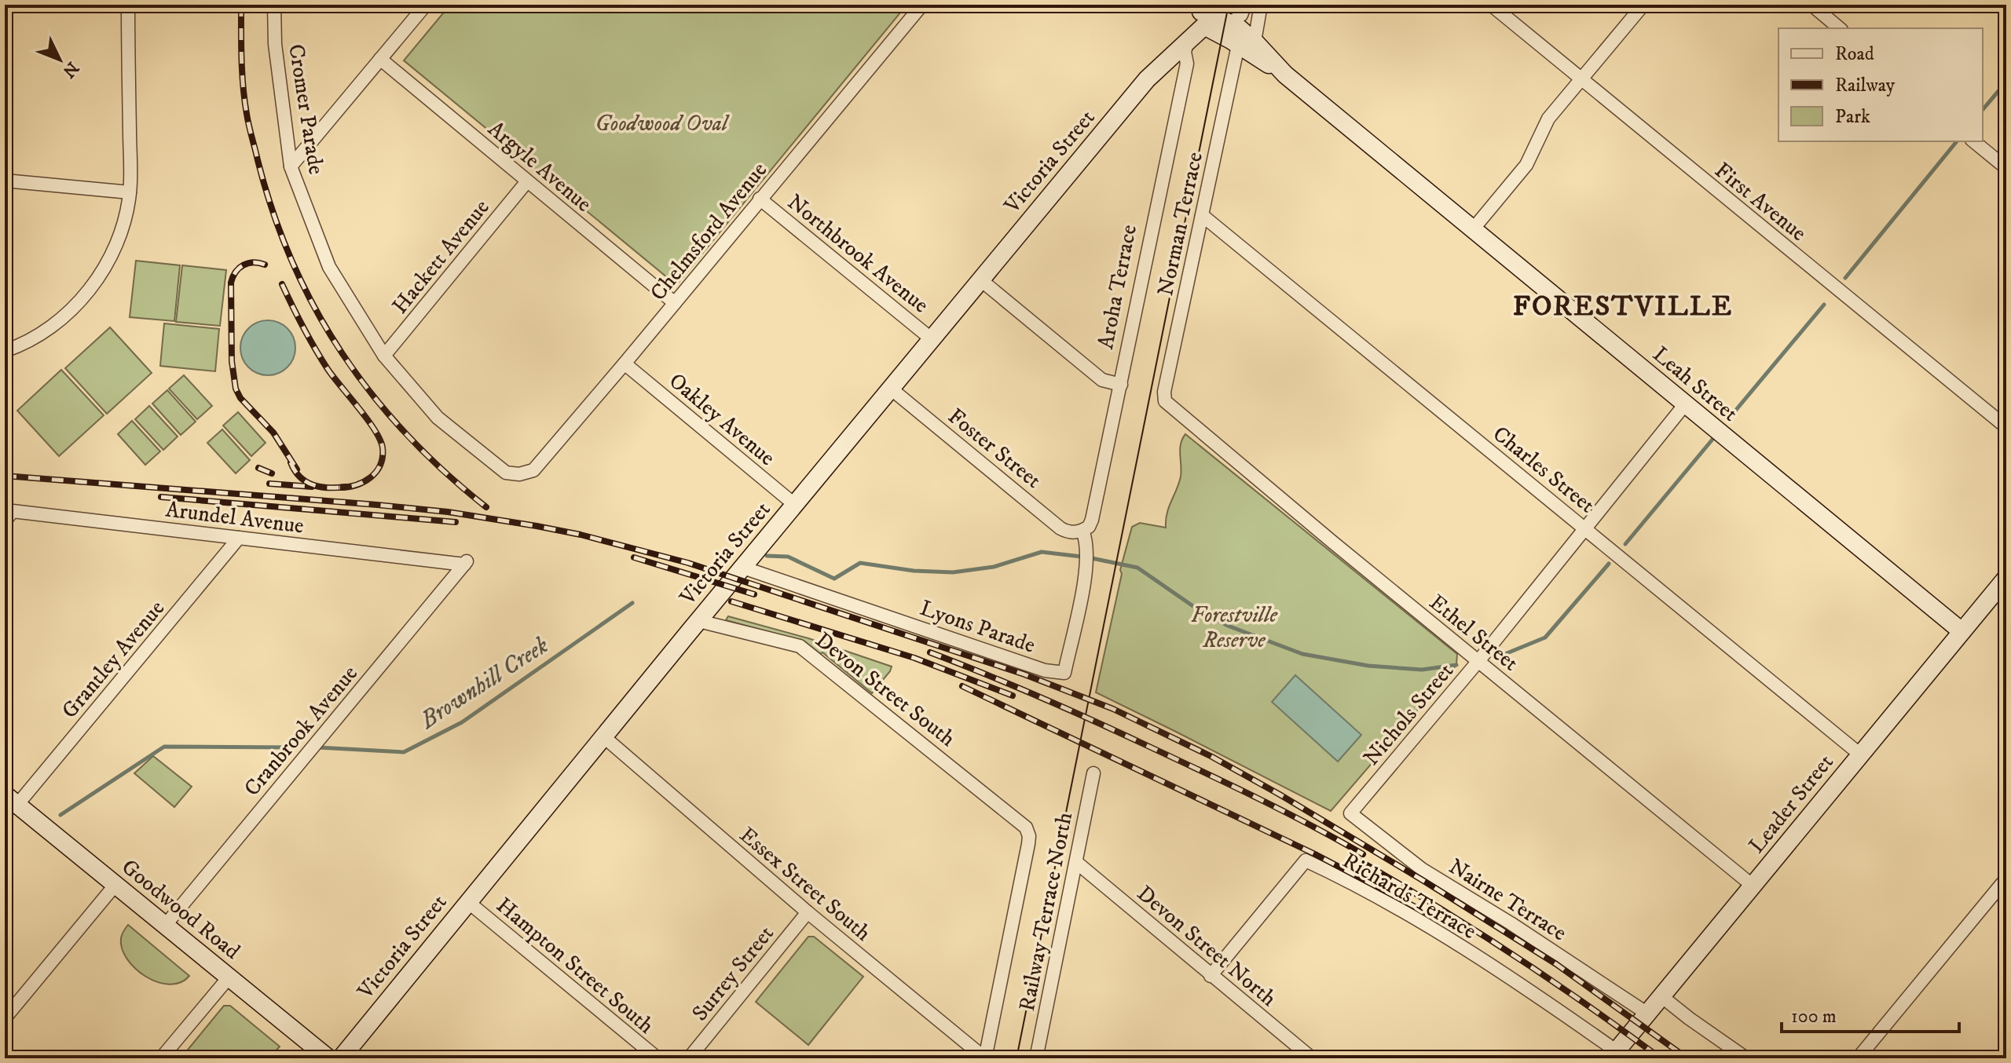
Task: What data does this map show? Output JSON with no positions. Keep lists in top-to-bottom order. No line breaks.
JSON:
{"streets":{"street":["Cromer Parade","Victoria Street","Argyle Avenue","First Avenue","Norman Terrace","Chelmsford Avenue","Northbrook Avenue","Hackett Avenue","Aroha Terrace","Leah Street","Oakley Avenue","Foster Street","Charles Street","Arundel Avenue","Lyons Parade","Ethel Street","Grantley Avenue","Devon Street South","Nichols Street","Cranbrook Avenue","Leader Street","Essex Street South","Richards Terrace","Nairne Terrace","Goodwood Road","Railway Terrace North","Devon Street North","Hampton Street South","Surrey Street"]},"crossings":[["Cromer Parade","Chelmsford Avenue"],["Cromer Parade","Hackett Avenue"],["Victoria Street","Northbrook Avenue"],["Victoria Street","Aroha Terrace"],["Victoria Street","Leah Street"],["Victoria Street","Oakley Avenue"],["Victoria Street","Foster Street"],["Victoria Street","Lyons Parade"],["Victoria Street","Devon Street South"],["Victoria Street","Essex Street South"],["Victoria Street","Hampton Street South"],["Argyle Avenue","Chelmsford Avenue"],["Argyle Avenue","Hackett Avenue"],["Norman Terrace","Leah Street"],["Norman Terrace","Charles Street"],["Norman Terrace","Ethel Street"],["Chelmsford Avenue","Northbrook Avenue"],["Chelmsford Avenue","Oakley Avenue"],["Aroha Terrace","Foster Street"],["Aroha Terrace","Lyons Parade"],["Leah Street","Nichols Street"],["Leah Street","Leader Street"],["Foster Street","Lyons Parade"],["Charles Street","Nichols Street"],["Charles Street","Leader Street"],["Arundel Avenue","Grantley Avenue"],["Arundel Avenue","Cranbrook Avenue"],["Ethel Street","Nichols Street"],["Ethel Street","Leader Street"],["Grantley Avenue","Goodwood Road"],["Devon Street South","Essex Street South"],["Nichols Street","Nairne Terrace"],["Cranbrook Avenue","Goodwood Road"],["Leader Street","Richards Terrace"],["Leader Street","Nairne Terrace"],["Essex Street South","Surrey Street"],["Richards Terrace","Devon Street North"],["Railway Terrace North","Devon Street North"]],"districts":["FORESTVILLE"],"water":["Brownhill Creek"],"parks":["Goodwood Oval","Forestville Reserve"],"legend":["Road","Railway","Park"],"scale_bar":"100 m","north":"bottom right"}
